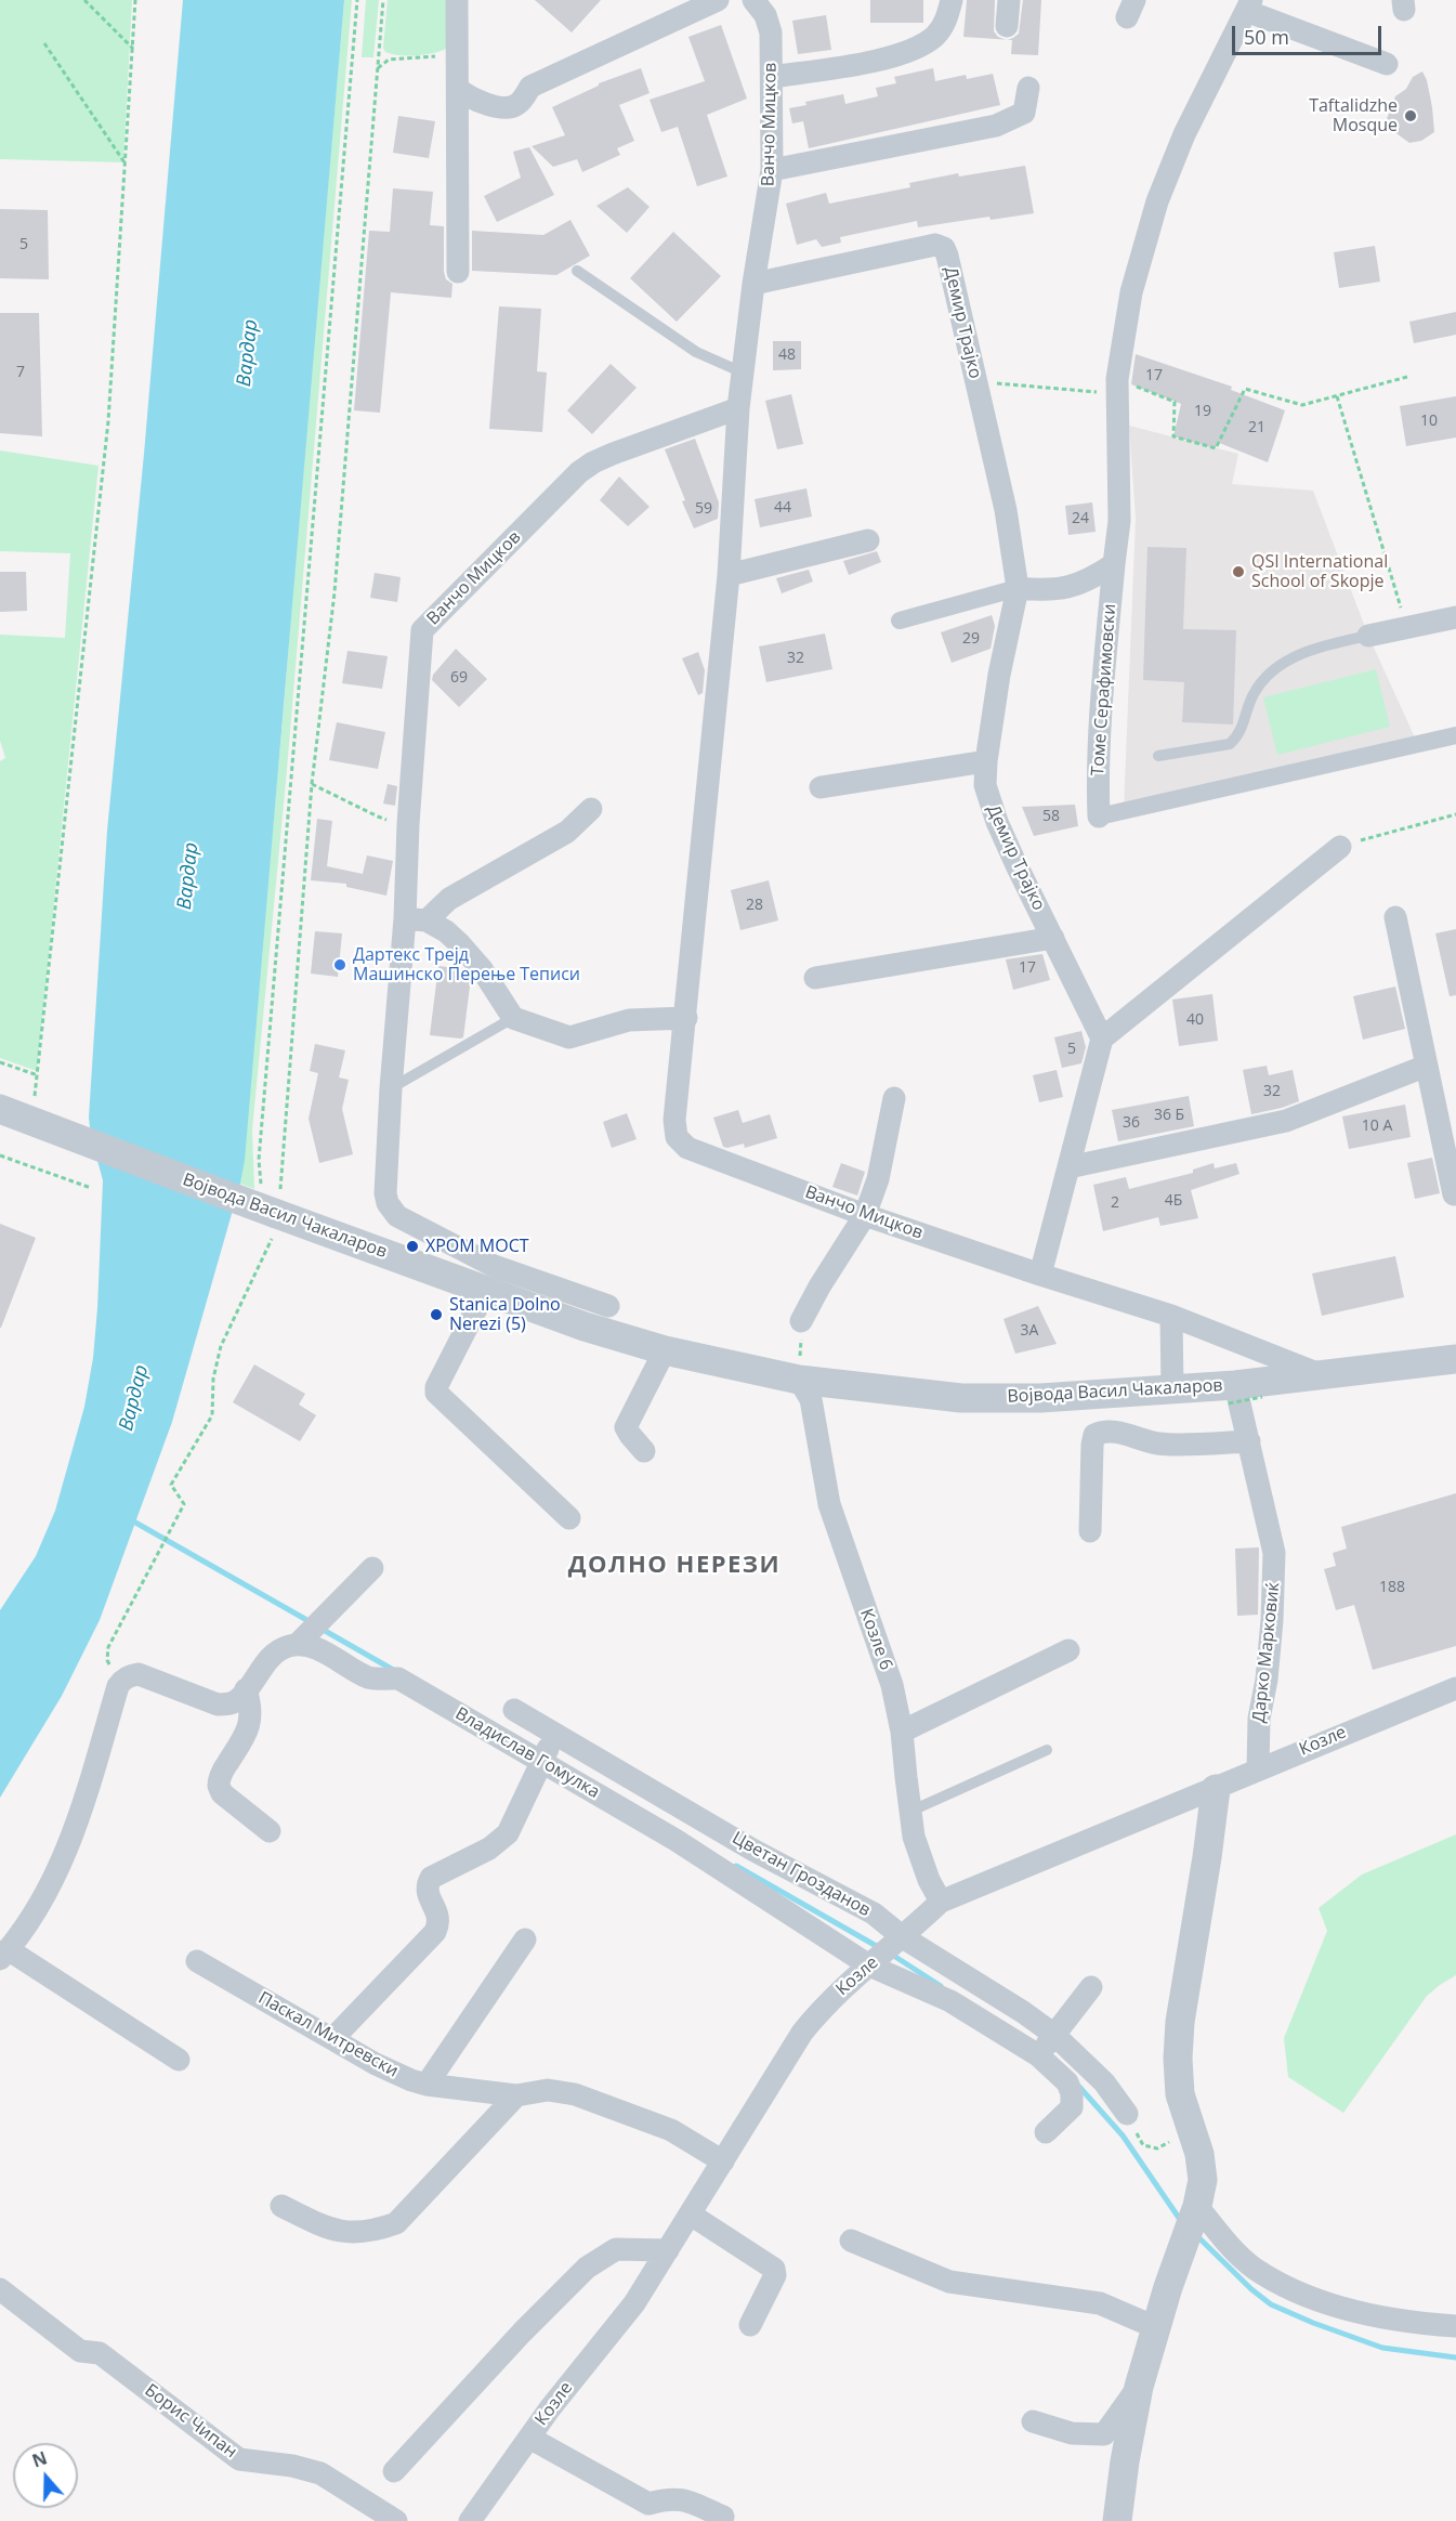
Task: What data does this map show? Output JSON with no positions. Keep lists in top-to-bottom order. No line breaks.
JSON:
{"streets":{"street":["Ванчо Мицков","Демир Трајко","Томе Серафимовски","Војвода Васил Чакаларов","Козле 6","Дарко Марковиќ","Козле","Владислав Гомулка","Цветан Грозданов","Паскал Митревски","Борис Чипан"]},"crossings":[["Ванчо Мицков","Демир Трајко"],["Ванчо Мицков","Војвода Васил Чакаларов"],["Демир Трајко","Томе Серафимовски"],["Војвода Васил Чакаларов","Козле 6"],["Војвода Васил Чакаларов","Дарко Марковиќ"],["Козле 6","Козле"],["Дарко Марковиќ","Козле"],["Козле","Владислав Гомулка"],["Козле","Цветан Грозданов"],["Козле","Паскал Митревски"]],"districts":["ДОЛНО НЕРЕЗИ"],"water":["Вардар"],"places":["Taftalidzhe Mosque","QSI International School of Skopje","Дартекс Трејд Машинско Перење Теписи","ХРОМ МОСТ","Stanica Dolno Nerezi (5)"],"house_numbers":["5","48","7","17","19","10","21","44","59","24","29","32","69","58","28","17","40","5","32","36 Б","36","10 A","4Б","2","3A","188"],"scale_bar":"50 m","north":"top"}
